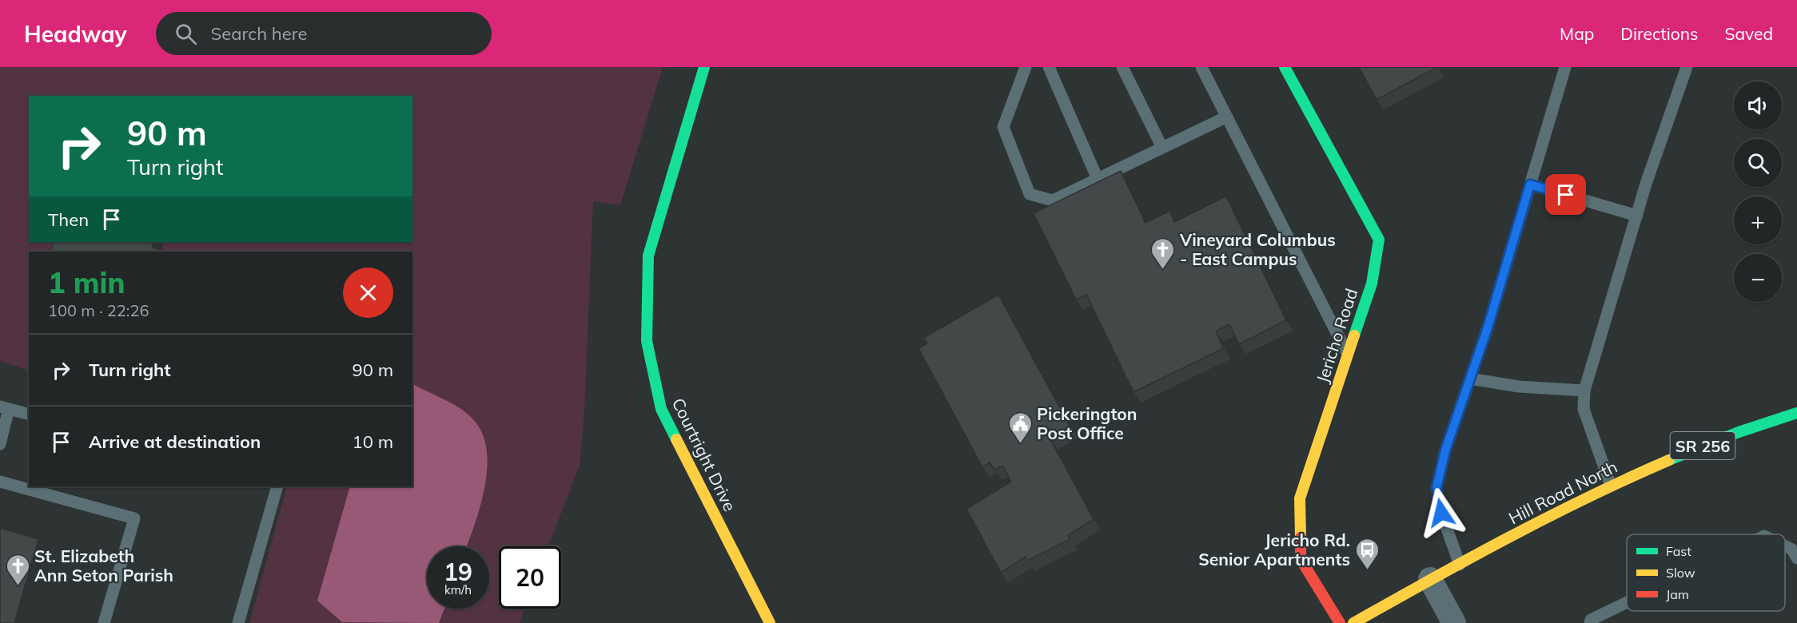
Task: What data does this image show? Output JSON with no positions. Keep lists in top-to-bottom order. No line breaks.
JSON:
{"streets":{"street":["Jericho Road","SR 256","Courtright Drive","Hill Road North"]},"places":{"church":["Vineyard Columbus - East Campus","St. Elizabeth Ann Seton Parish"],"public building":["Pickerington Post Office"],"bus stop":["Jericho Rd. Senior Apartments"]},"legend":["Fast","Slow","Jam"],"page":{"header":"Headway","search":"Search here","nav":["Map","Directions","Saved"],"map_buttons":["+","−"],"turn":["90 m","Turn right"],"then":"Then","heading":["1 min","100 m · 22:26"],"list":[{"name":"Turn right","value":"90 m"},{"name":"Arrive at destination","value":"10 m"}],"speed":"19 km/h","limit":"20"}}
